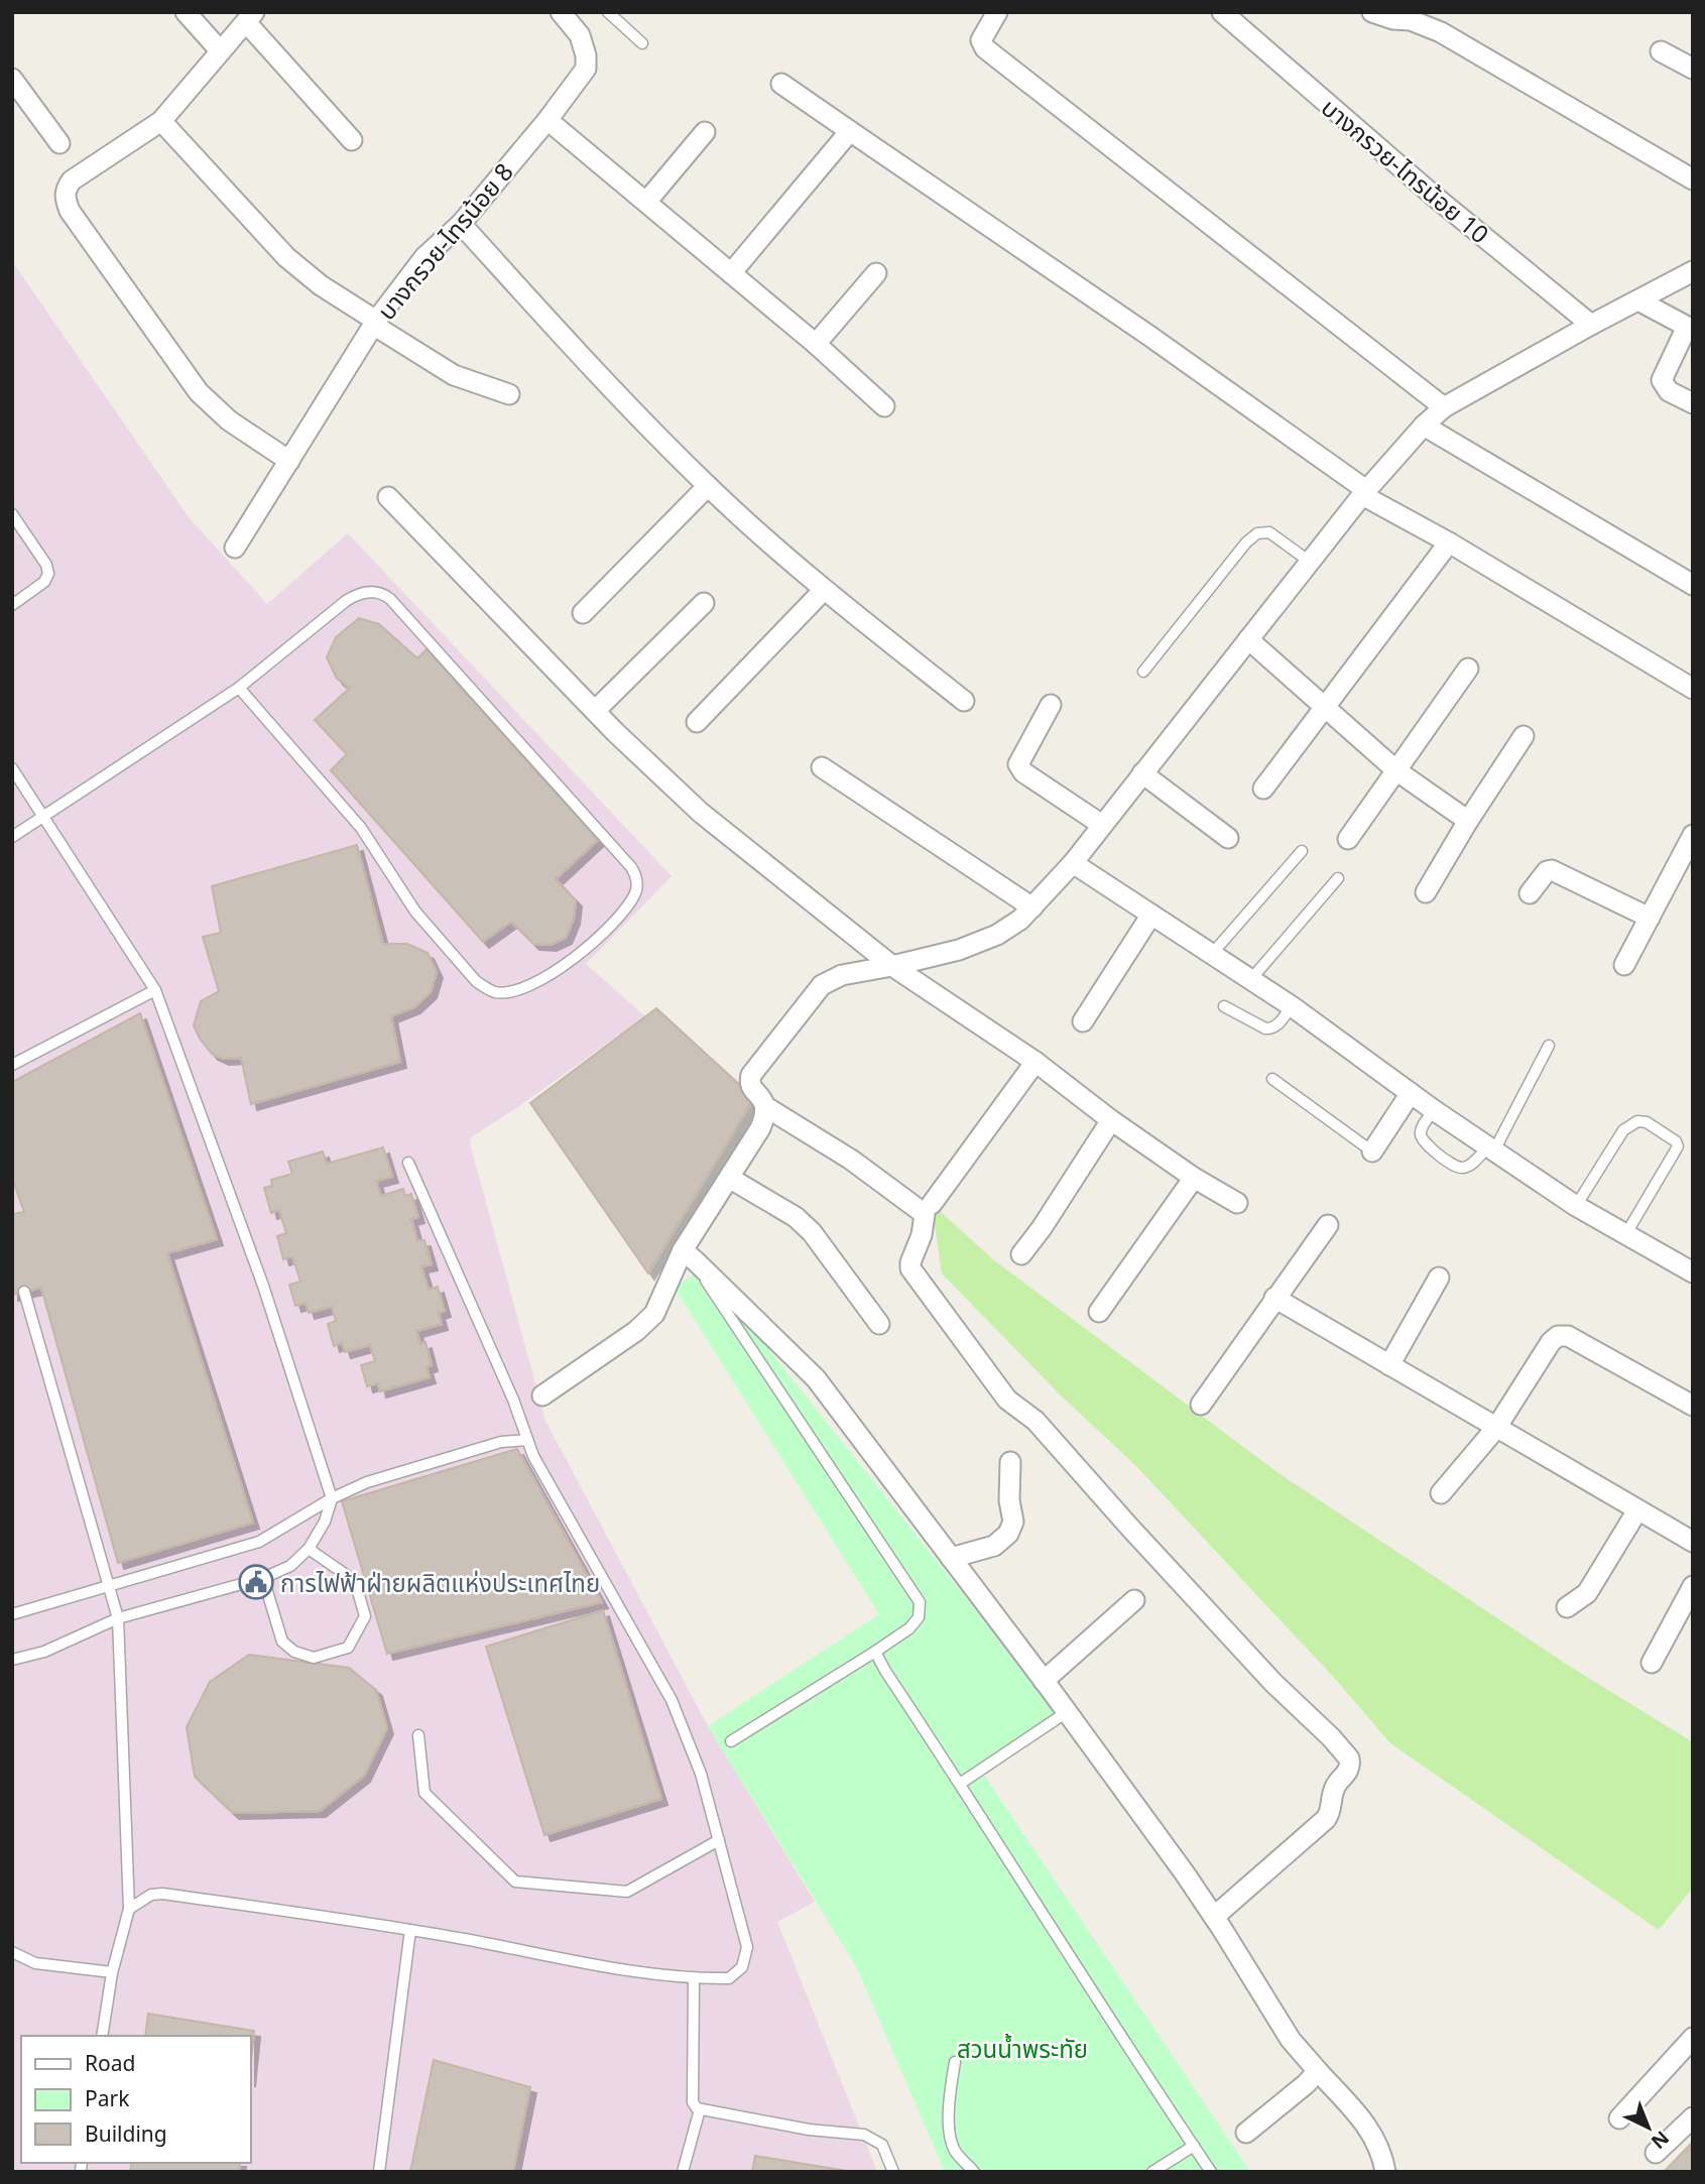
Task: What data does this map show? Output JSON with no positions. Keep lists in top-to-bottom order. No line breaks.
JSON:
{"streets":{"street":["บางกรวย-ไทรน้อย 10","บางกรวย-ไทรน้อย 8"]},"parks":["สวนน้ำพระทัย"],"places":{"public building":["การไฟฟ้าฝ่ายผลิตแห่งประเทศไทย"]},"legend":["Road","Park","Building"],"north":"bottom right"}
